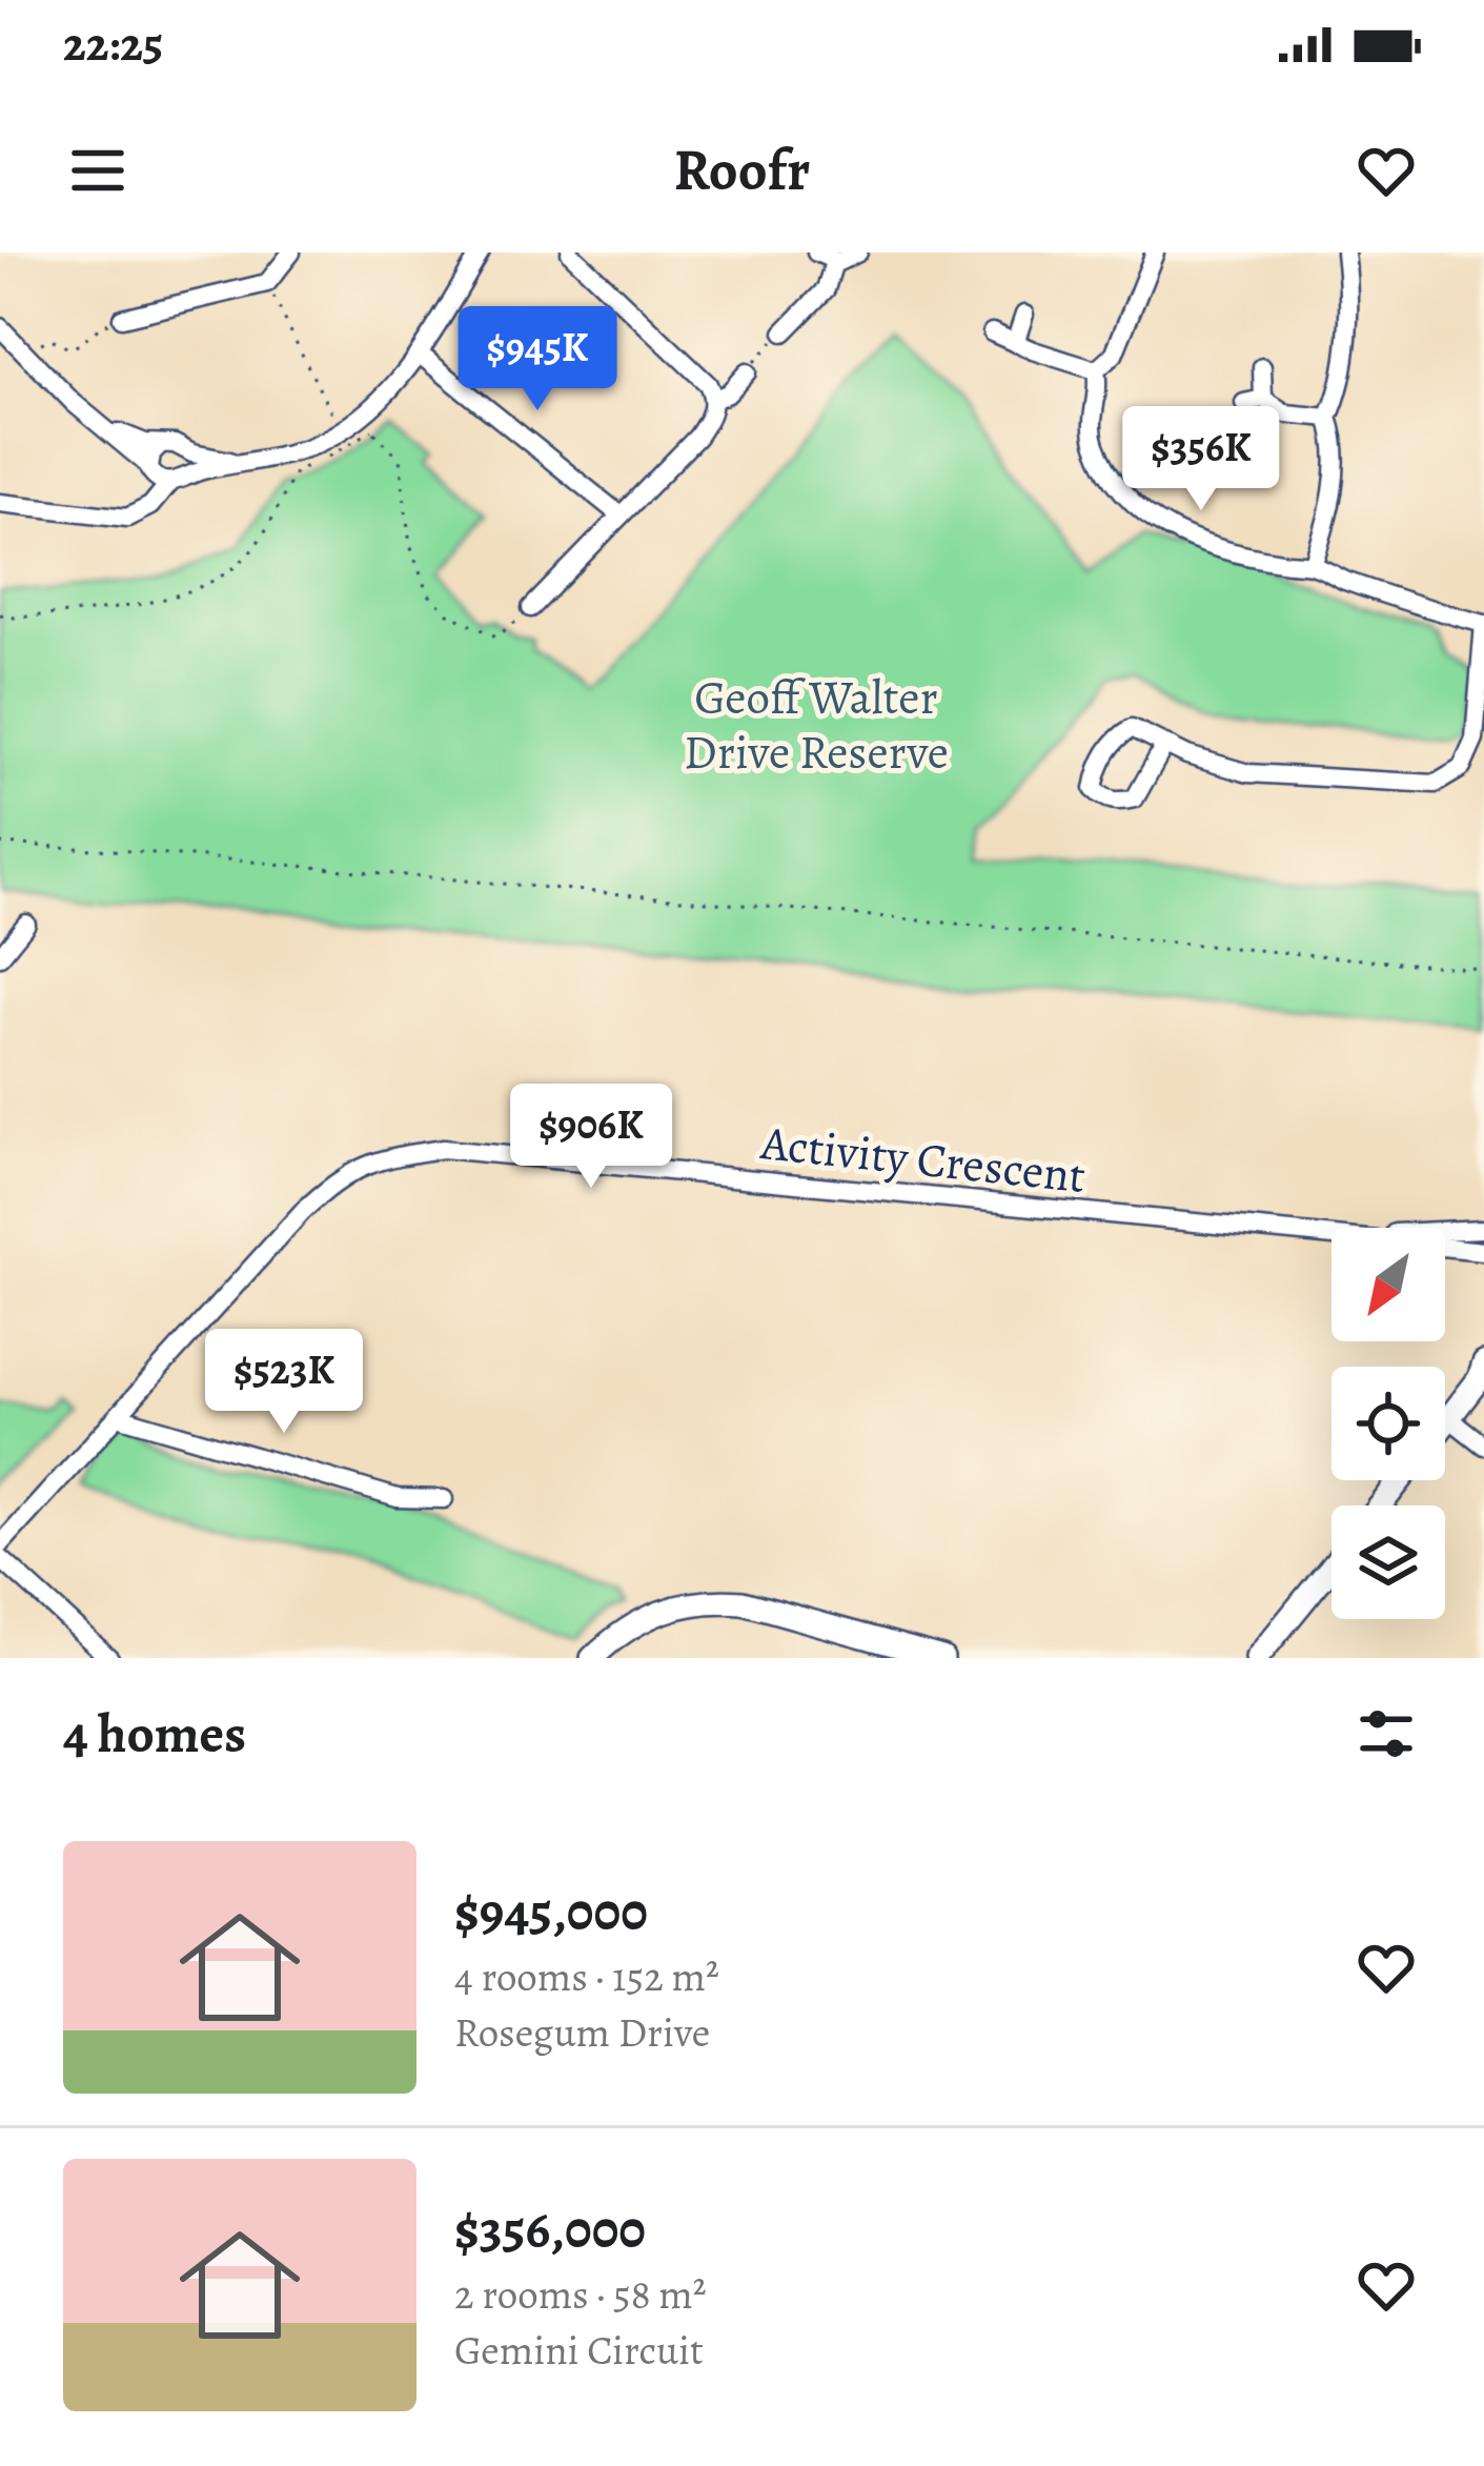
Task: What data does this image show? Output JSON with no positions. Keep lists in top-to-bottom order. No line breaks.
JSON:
{"streets":{"street":["Activity Crescent"]},"parks":["Geoff Walter Drive Reserve"],"north":"bottom left","page":{"status":"22:25","header":"Roofr","price":["$945K","$356K","$906K","$523K"],"heading":"4 homes","list":[{"name":"$945,000","note":"4 rooms · 152 m² · Rosegum Drive"},{"name":"$356,000","note":"2 rooms · 58 m² · Gemini Circuit"}]}}
